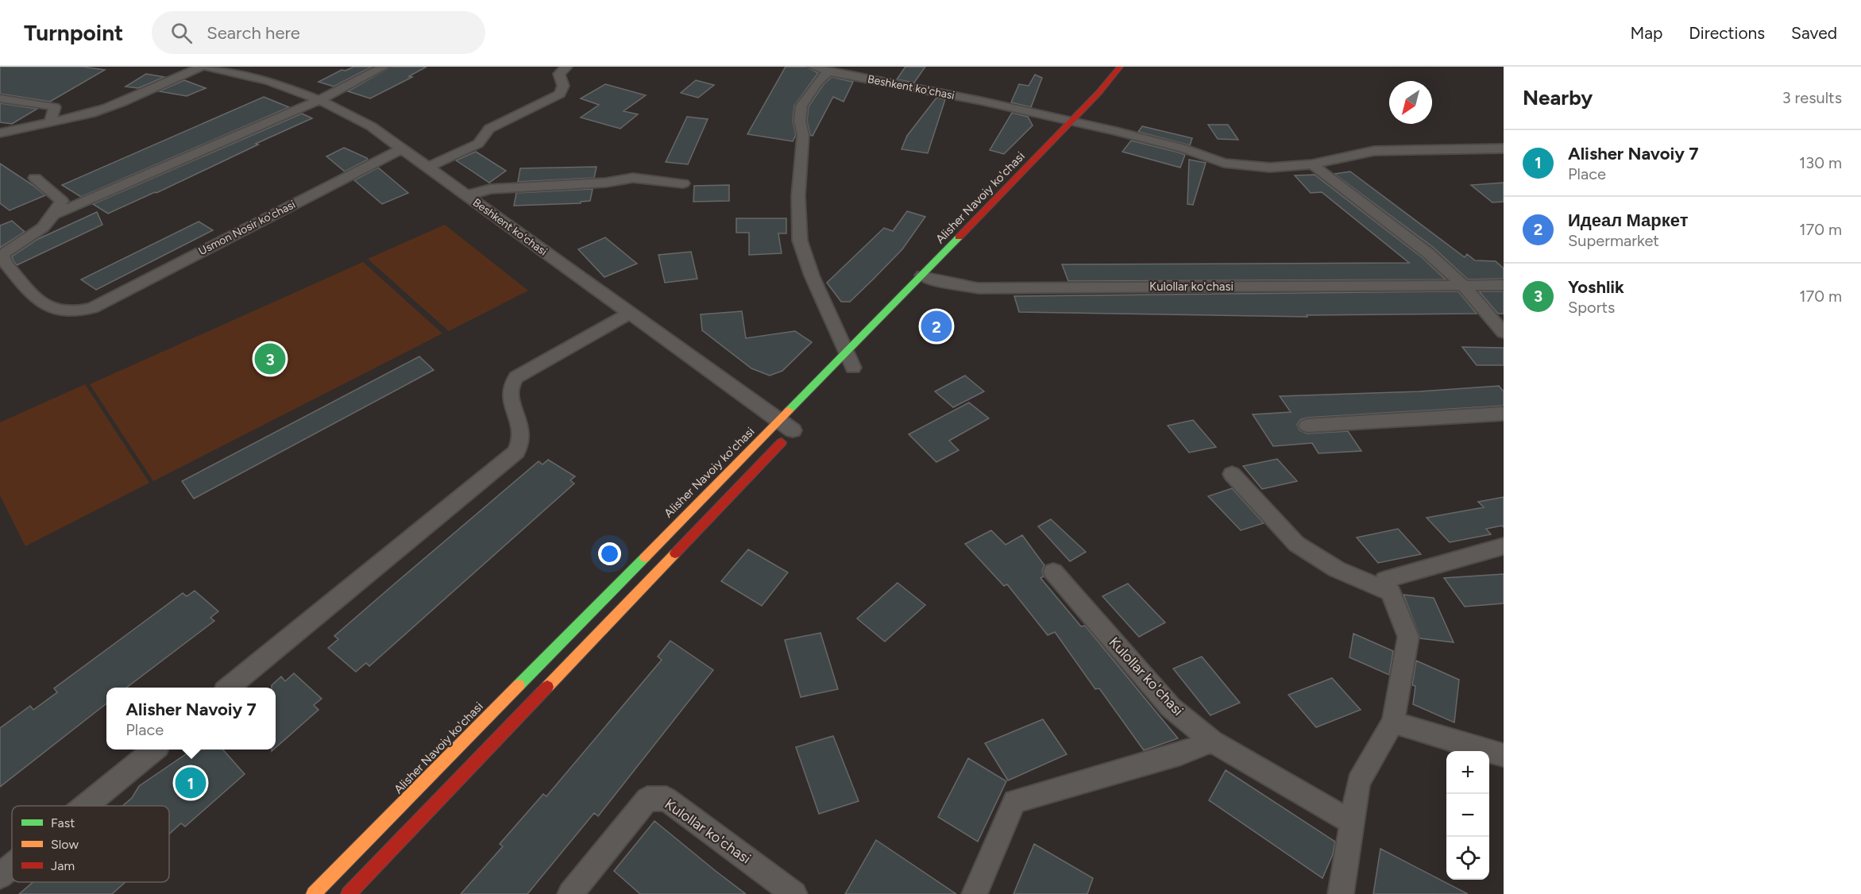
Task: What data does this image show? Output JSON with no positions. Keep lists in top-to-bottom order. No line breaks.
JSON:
{"streets":{"main road":["Alisher Navoiy ko'chasi"],"street":["Beshkent ko'chasi","Usmon Nosir ko'chasi","Kulollar ko'chasi"]},"crossings":[["Beshkent ko'chasi","Alisher Navoiy ko'chasi"],["Beshkent ko'chasi","Usmon Nosir ko'chasi"],["Alisher Navoiy ko'chasi","Kulollar ko'chasi"]],"legend":["Fast","Slow","Jam"],"north":"bottom left","page":{"header":"Turnpoint","search":"Search here","nav":["Map","Directions","Saved"],"heading":["Nearby","3 results"],"list":[{"mark":"1","name":"Alisher Navoiy 7","note":"Place","value":"130 m"},{"mark":"2","name":"Идеал Маркет","note":"Supermarket","value":"170 m"},{"mark":"3","name":"Yoshlik","note":"Sports","value":"170 m"}],"pins":["2","3","1"],"popup":["Alisher Navoiy 7","Place"],"map_buttons":["+","−"]}}
